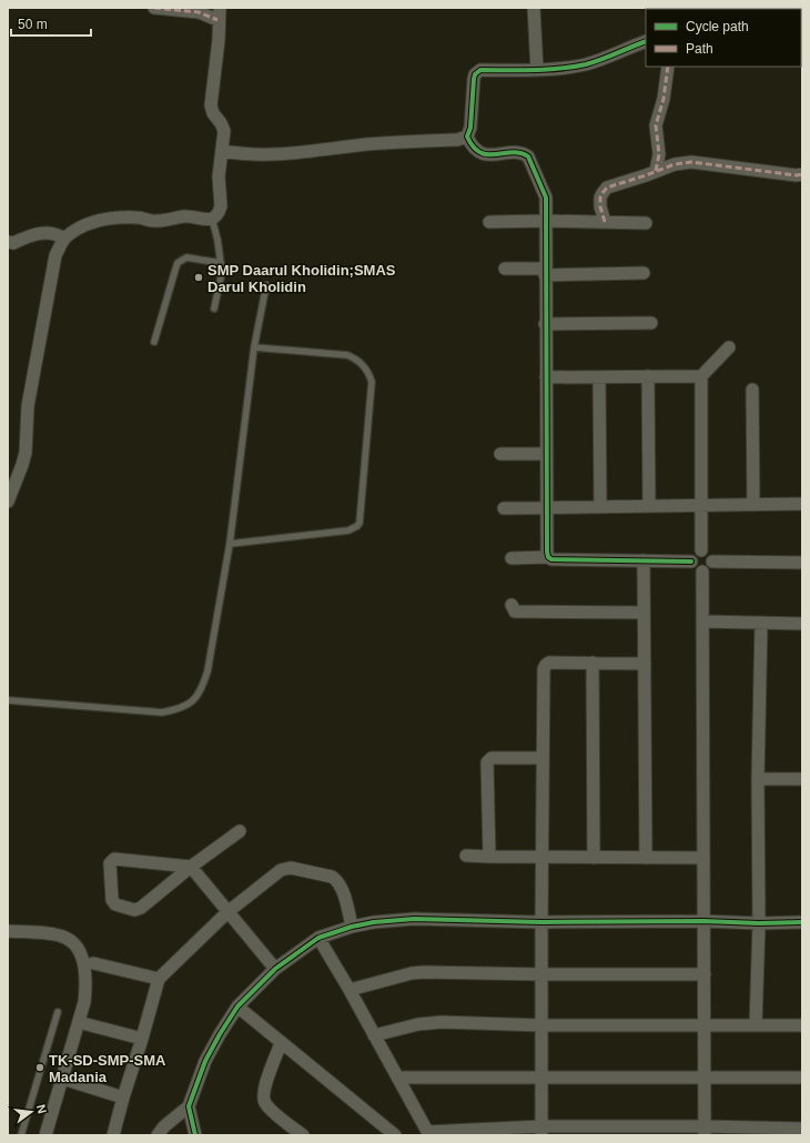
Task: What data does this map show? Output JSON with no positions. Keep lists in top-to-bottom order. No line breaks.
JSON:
{"places":["SMP Daarul Kholidin;SMAS Darul Kholidin","TK-SD-SMP-SMA Madania"],"legend":["Cycle path","Path"],"scale_bar":"50 m","north":"right"}
